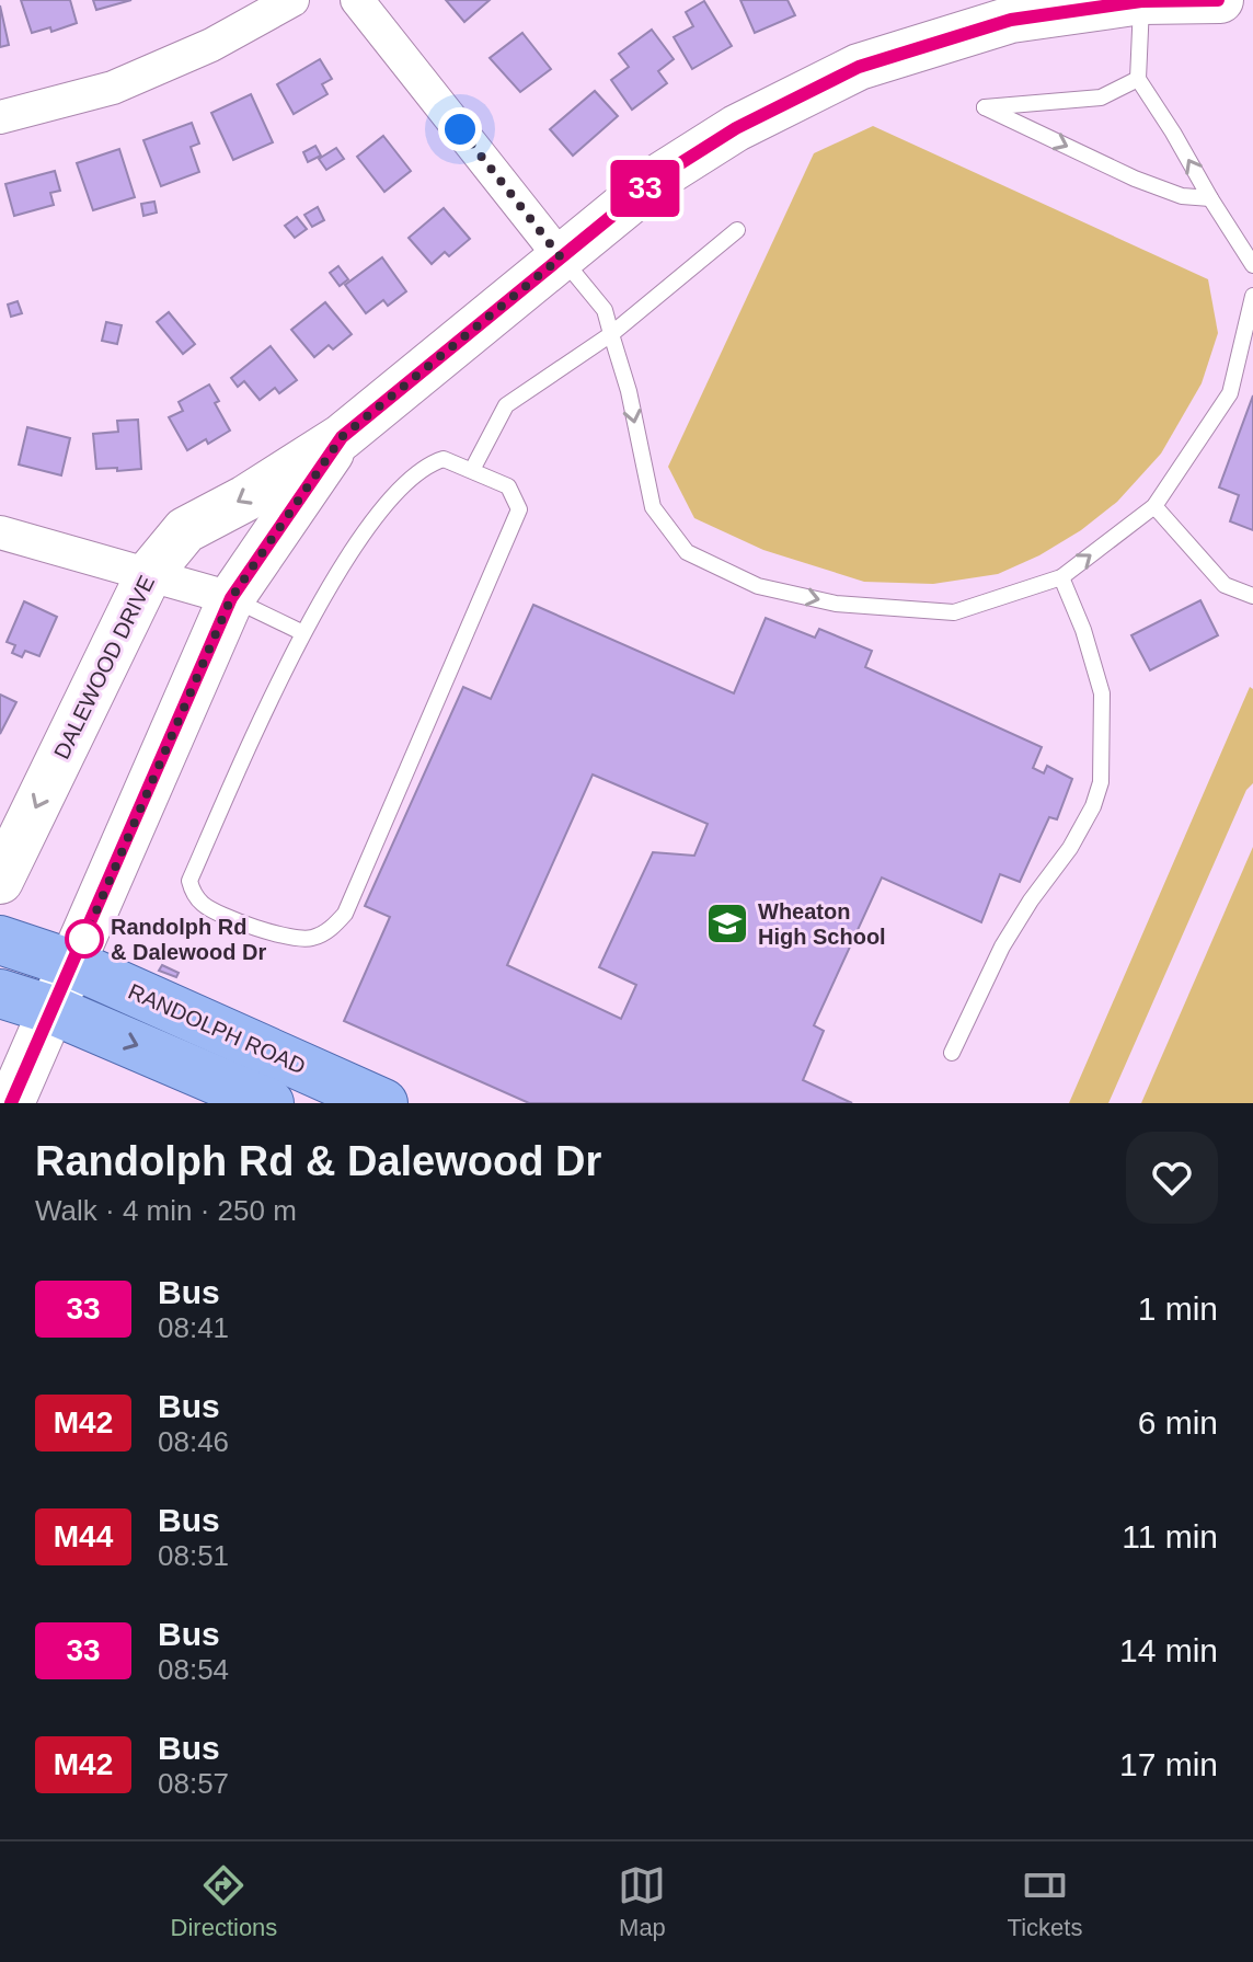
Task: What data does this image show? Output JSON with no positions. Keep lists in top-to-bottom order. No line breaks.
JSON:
{"streets":{"main road":["RANDOLPH ROAD"],"street":["DALEWOOD DRIVE"]},"crossings":[["DALEWOOD DRIVE","RANDOLPH ROAD"]],"places":{"school or university":["Wheaton High School"],"other":["Randolph Rd & Dalewood Dr"]},"lines":["bus line 33"],"page":{"on_map":"33","heading":["Randolph Rd & Dalewood Dr","Walk · 4 min · 250 m"],"list":[{"mark":"33","name":"Bus","note":"08:41","value":"1 min"},{"mark":"M42","name":"Bus","note":"08:46","value":"6 min"},{"mark":"M44","name":"Bus","note":"08:51","value":"11 min"},{"mark":"33","name":"Bus","note":"08:54","value":"14 min"},{"mark":"M42","name":"Bus","note":"08:57","value":"17 min"}],"tabs":["Directions","Map","Tickets"]}}
